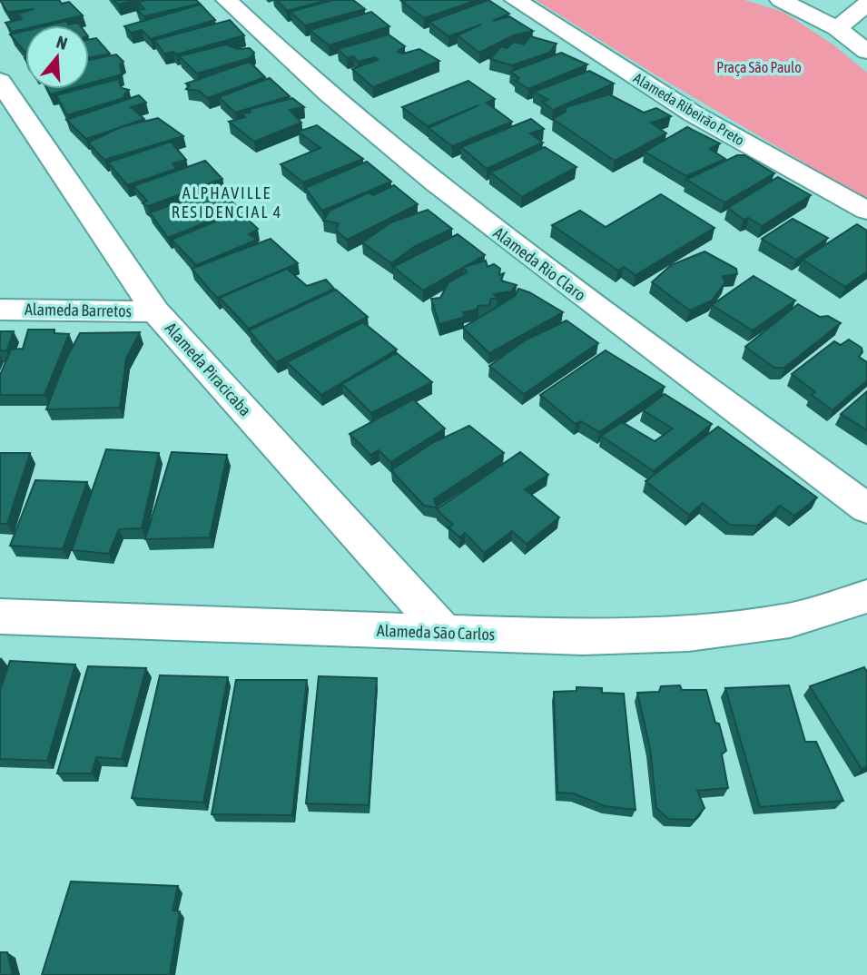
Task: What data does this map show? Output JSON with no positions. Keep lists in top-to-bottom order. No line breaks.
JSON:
{"streets":{"street":["Alameda Ribeirão Preto","Alameda Rio Claro","Alameda Barretos","Alameda Piracicaba","Alameda São Carlos"]},"crossings":[["Alameda Barretos","Alameda Piracicaba"],["Alameda Piracicaba","Alameda São Carlos"]],"districts":["ALPHAVILLE RESIDENCIAL 4"],"parks":["Praça São Paulo"],"north":"top"}
